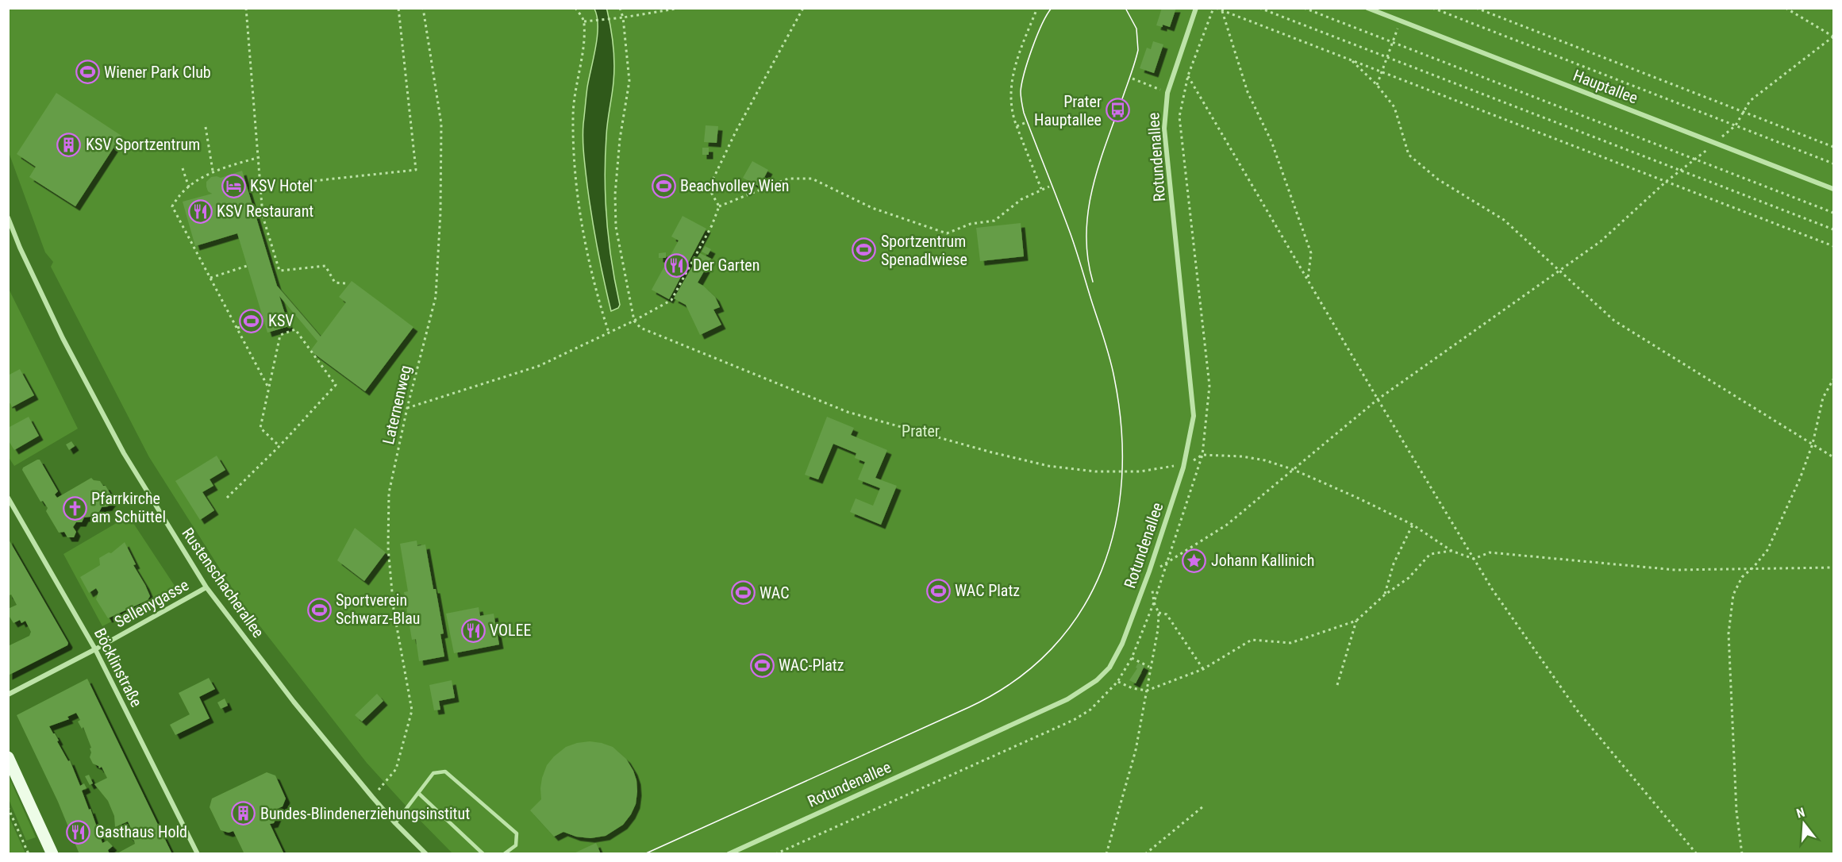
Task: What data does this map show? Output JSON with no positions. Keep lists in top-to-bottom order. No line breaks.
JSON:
{"streets":{"street":["Hauptallee","Rotundenallee","Rustenschacherallee","Sellenygasse","Böcklinstraße"],"path":["Laternenweg"]},"crossings":[["Laternenweg","Rustenschacherallee"],["Rustenschacherallee","Sellenygasse"],["Sellenygasse","Böcklinstraße"]],"parks":["Prater"],"places":{"sports":["Wiener Park Club","Beachvolley Wien","Sportzentrum Spenadlwiese","KSV","WAC Platz","WAC","Sportverein Schwarz-Blau","WAC-Platz"],"bus stop":["Prater Hauptallee"],"building":["KSV Sportzentrum","Bundes-Blindenerziehungsinstitut"],"hotel":["KSV Hotel"],"restaurant":["KSV Restaurant","Der Garten","VOLEE","Gasthaus Hold"],"church":["Pfarrkirche am Schüttel"],"place":["Johann Kallinich"]},"north":"top"}
